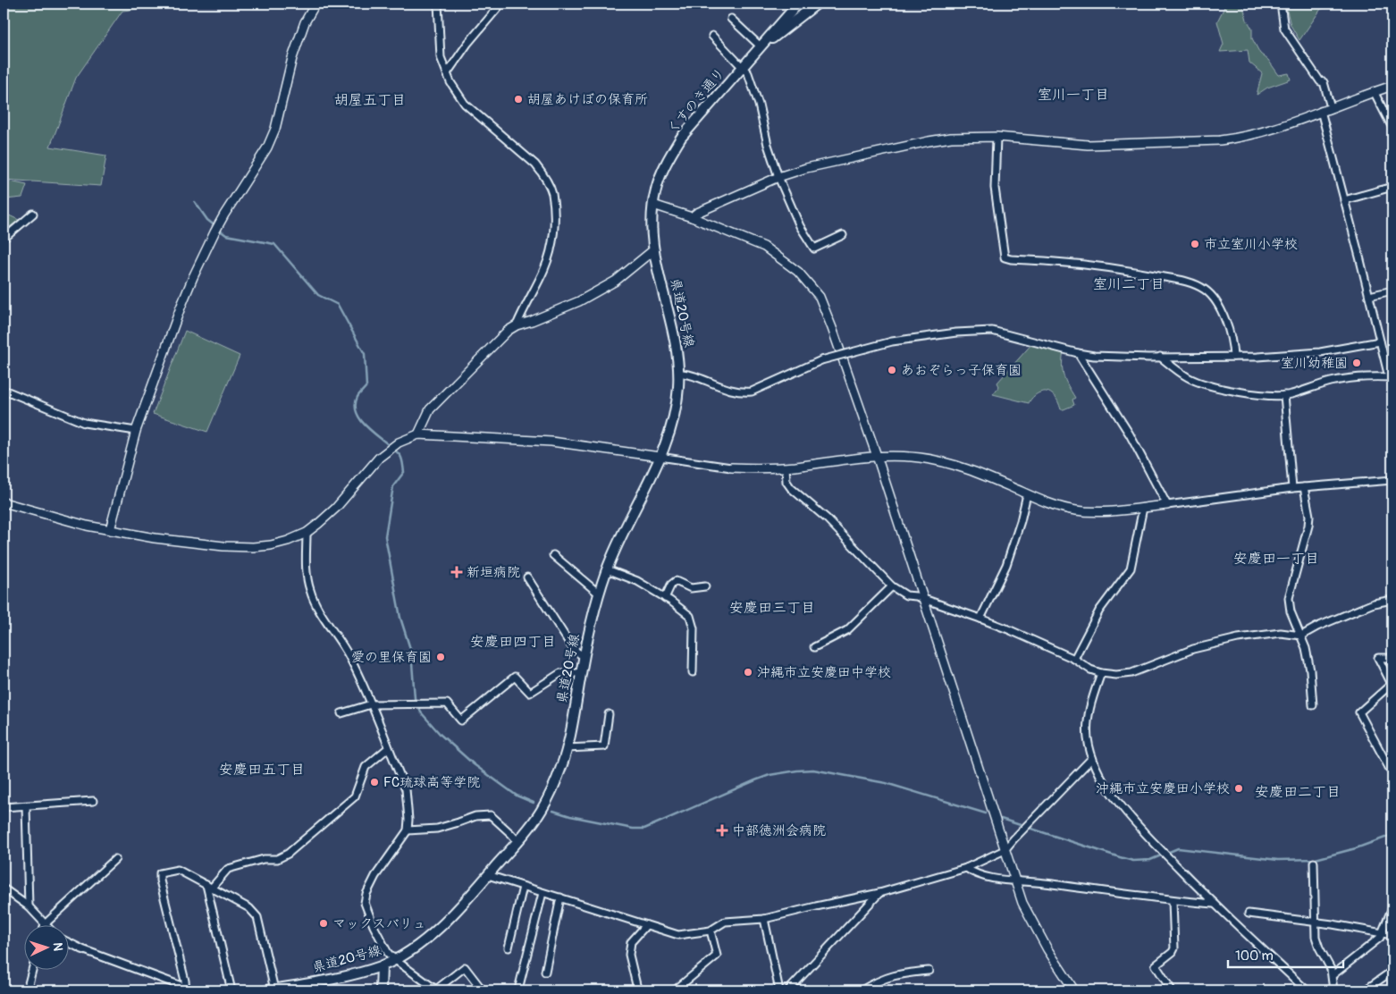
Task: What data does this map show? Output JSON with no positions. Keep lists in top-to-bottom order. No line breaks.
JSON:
{"streets":{"main road":["くすのき通り","県道20号線"]},"crossings":[["くすのき通り","県道20号線"]],"districts":["室川一丁目","胡屋五丁目","室川二丁目","安慶田一丁目","安慶田三丁目","安慶田四丁目","安慶田五丁目","安慶田二丁目"],"places":{"other":["胡屋あけぼの保育所","市立室川小学校","室川幼稚園","あおぞらっ子保育園","愛の里保育園","沖縄市立安慶田中学校","FC琉球高等学院","沖縄市立安慶田小学校","マックスバリュ"],"health":["新垣病院","中部徳洲会病院"]},"scale_bar":"100 m","north":"right"}
